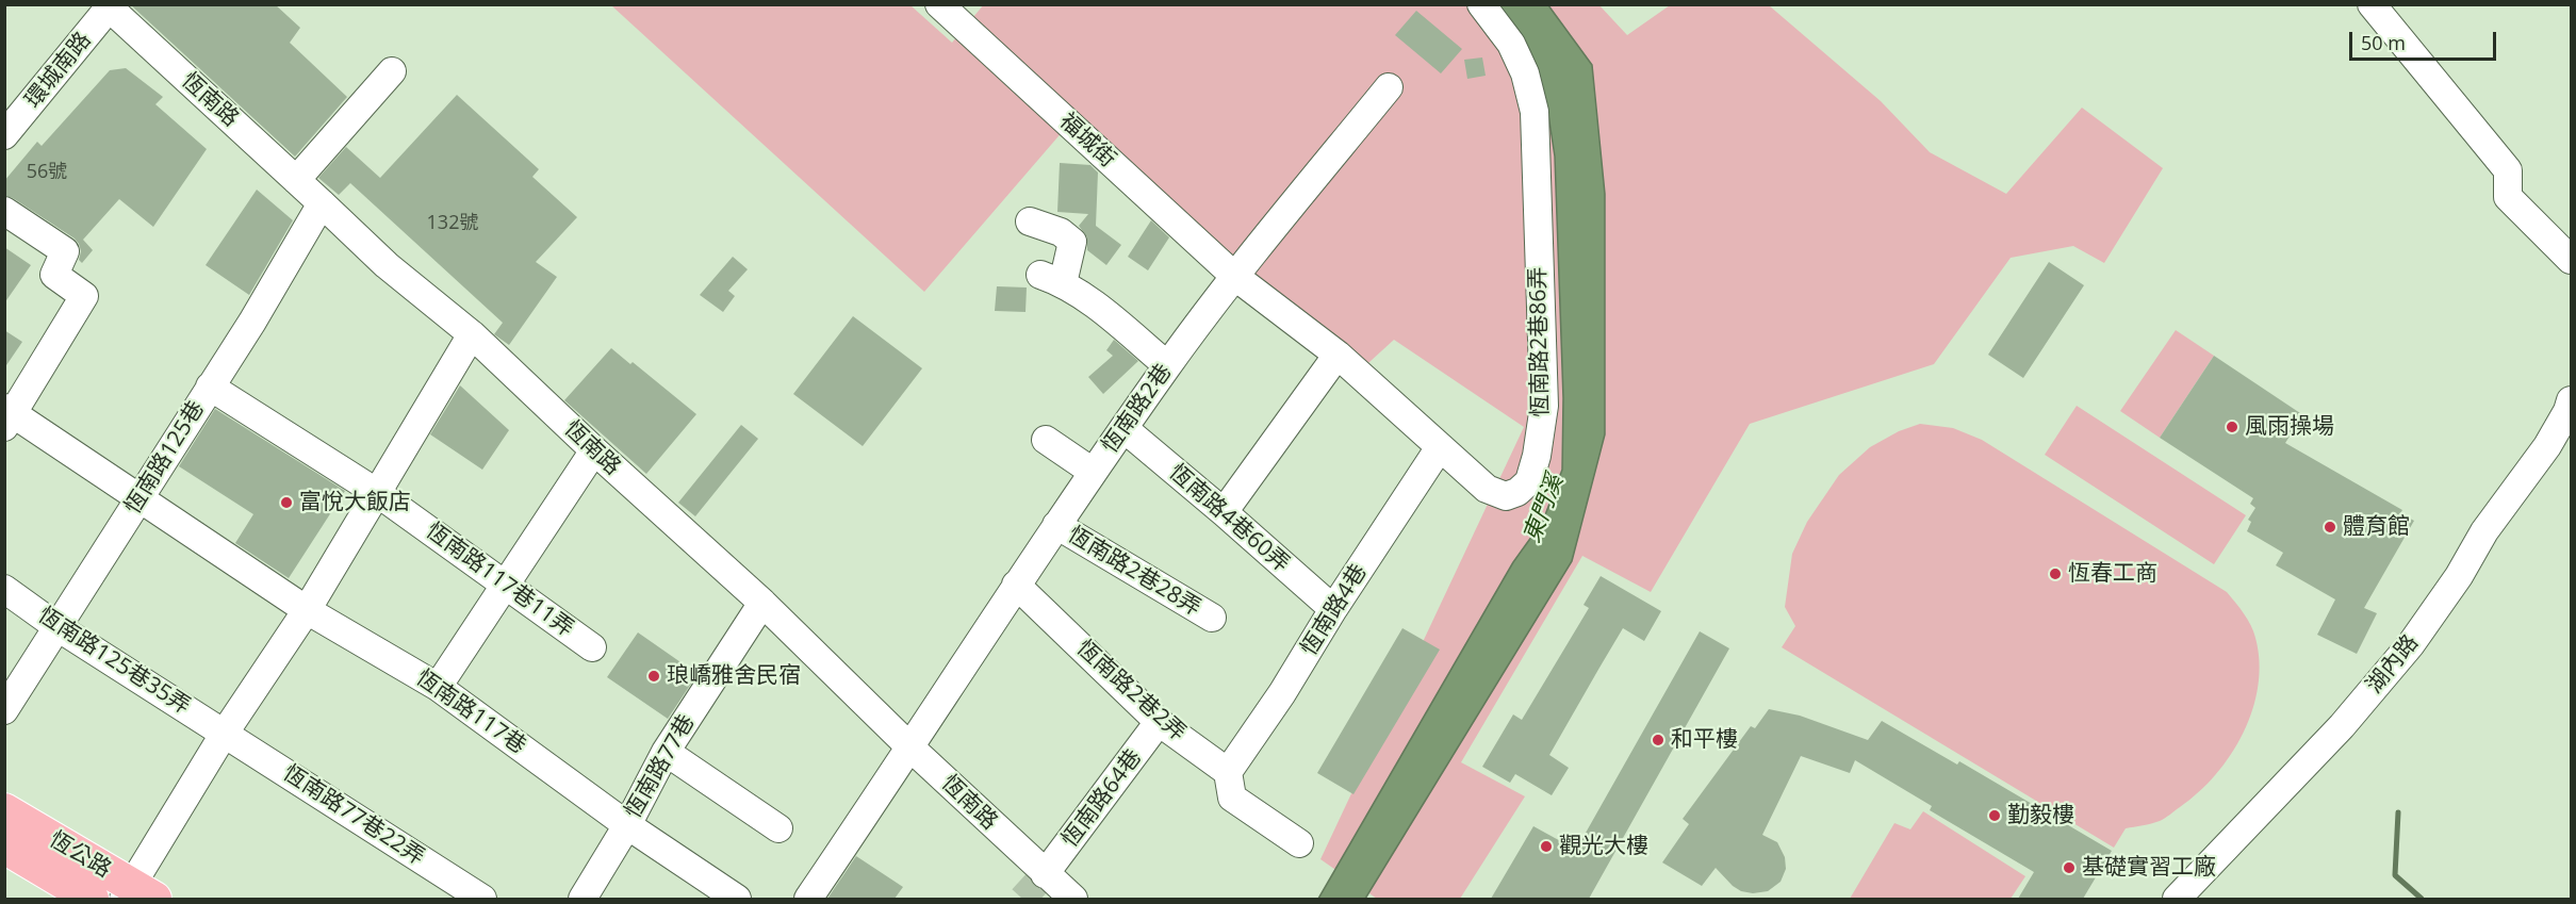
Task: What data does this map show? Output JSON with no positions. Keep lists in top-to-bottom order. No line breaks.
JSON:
{"streets":{"main road":["恆公路"],"street":["環城南路","恆南路","福城街","恆南路2巷86弄","恆南路2巷","恆南路125巷","恆南路4巷60弄","恆南路2巷28弄","恆南路117巷11弄","恆南路4巷","恆南路125巷35弄","湖內路","恆南路2巷2弄","恆南路117巷","恆南路77巷","恆南路64巷","恆南路77巷22弄"]},"crossings":[["環城南路","恆南路"],["恆南路","恆南路2巷"],["恆南路","恆南路125巷"],["恆南路","恆南路77巷"],["恆南路","恆南路64巷"],["福城街","恆南路2巷86弄"],["福城街","恆南路2巷"],["恆南路2巷86弄","恆南路2巷"],["恆南路2巷86弄","恆南路4巷"],["恆南路2巷","恆南路4巷60弄"],["恆南路2巷","恆南路2巷28弄"],["恆南路2巷","恆南路2巷2弄"],["恆南路125巷","恆南路117巷11弄"],["恆南路125巷","恆南路125巷35弄"],["恆南路125巷","恆南路117巷"],["恆南路4巷60弄","恆南路4巷"],["恆南路4巷","恆南路2巷2弄"],["恆南路125巷35弄","恆南路77巷22弄"],["恆南路2巷2弄","恆南路64巷"],["恆南路117巷","恆南路77巷"]],"water":["東門溪"],"places":["風雨操場","富悅大飯店","體育館","恆春工商","琅嶠雅舍民宿","和平樓","勤毅樓","觀光大樓","基礎實習工廠"],"house_numbers":["56號","132號"],"scale_bar":"50 m"}
